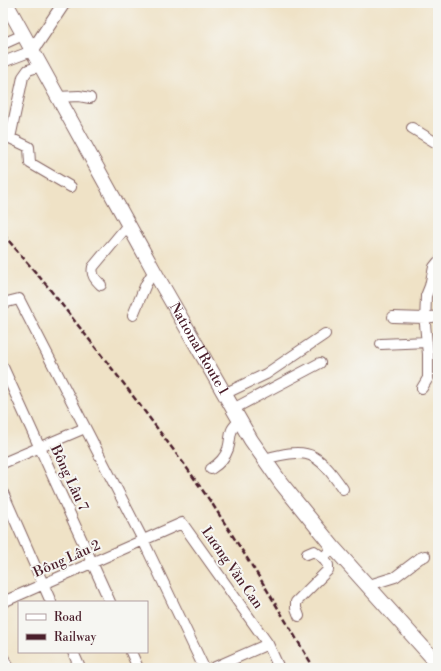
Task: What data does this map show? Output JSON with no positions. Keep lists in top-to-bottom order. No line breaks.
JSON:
{"streets":{"highway":["National Route 1"],"street":["Bông Lâu 7","Bông Lâu 2","Lương Văn Can"]},"crossings":[["Bông Lâu 7","Bông Lâu 2"],["Bông Lâu 2","Lương Văn Can"]],"legend":["Road","Railway"]}
